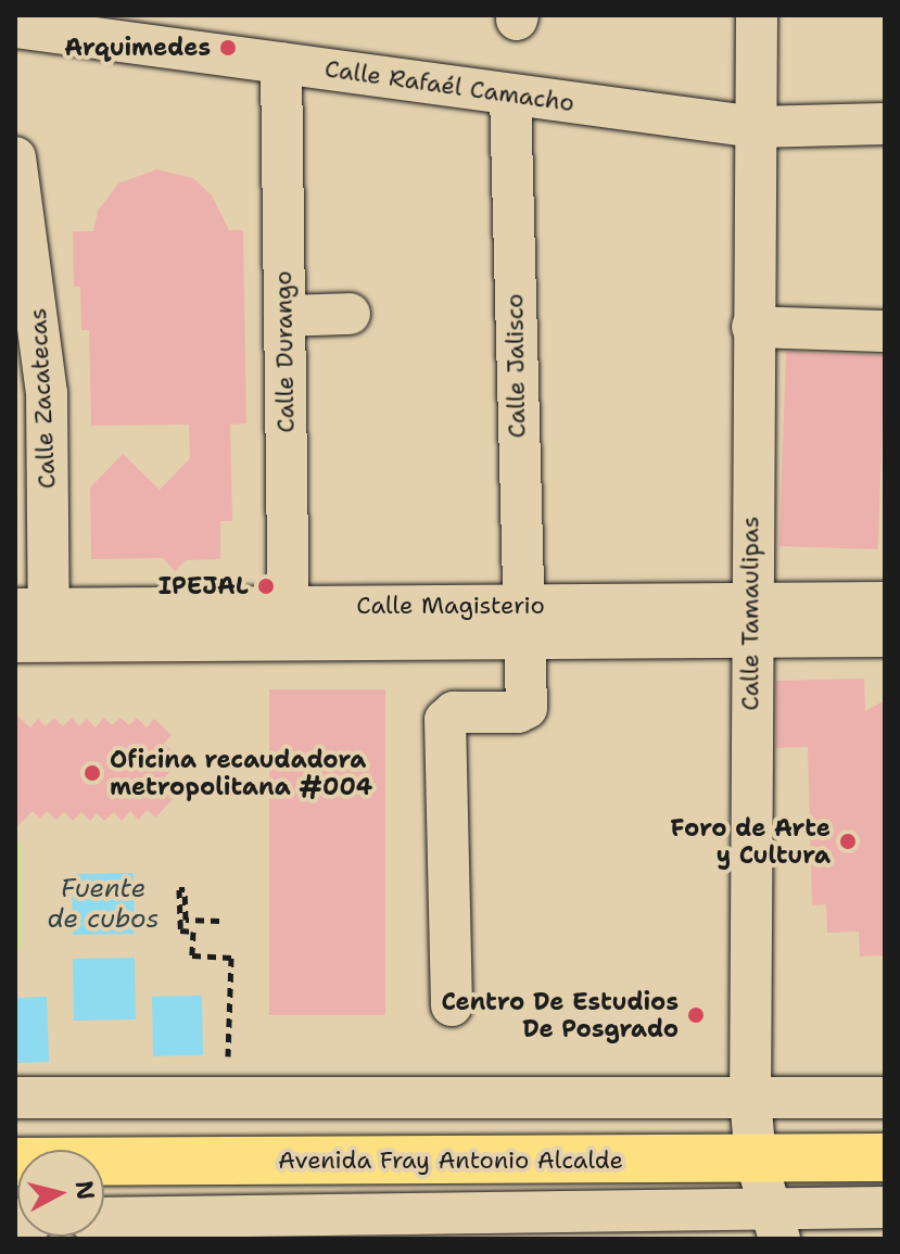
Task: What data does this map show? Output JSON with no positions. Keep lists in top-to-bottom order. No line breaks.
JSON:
{"streets":{"main road":["Avenida Fray Antonio Alcalde"],"street":["Calle Rafaél Camacho","Calle Durango","Calle Jalisco","Calle Zacatecas","Calle Magisterio","Calle Tamaulipas"]},"crossings":[["Calle Rafaél Camacho","Calle Durango"],["Calle Rafaél Camacho","Calle Jalisco"],["Calle Rafaél Camacho","Calle Tamaulipas"],["Calle Durango","Calle Magisterio"],["Calle Jalisco","Calle Magisterio"],["Calle Zacatecas","Calle Magisterio"],["Calle Magisterio","Calle Tamaulipas"],["Calle Tamaulipas","Avenida Fray Antonio Alcalde"]],"water":["Fuente de cubos"],"places":["Arquimedes","IPEJAL","Oficina recaudadora metropolitana #004","Foro de Arte y Cultura","Centro De Estudios De Posgrado"],"north":"right"}
